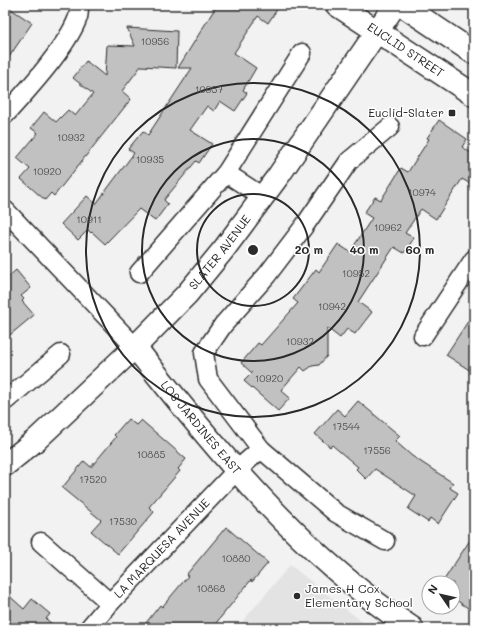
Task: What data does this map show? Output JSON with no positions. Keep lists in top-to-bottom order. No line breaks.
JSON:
{"streets":{"main road":["EUCLID STREET","SLATER AVENUE","LOS JARDINES EAST"],"street":["LA MARQUESA AVENUE"]},"crossings":[["EUCLID STREET","SLATER AVENUE"],["SLATER AVENUE","LOS JARDINES EAST"],["LOS JARDINES EAST","LA MARQUESA AVENUE"]],"places":{"transit":["Euclid-Slater"],"other":["James H Cox Elementary School"]},"house_numbers":["10956","10957","10932","10935","10920","10974","10911","10962","10952","10942","10932","10920","17544","17556","10885","17520","17530","10880","10868"],"north":"top left","rings":["20 m","40 m","60 m"]}
